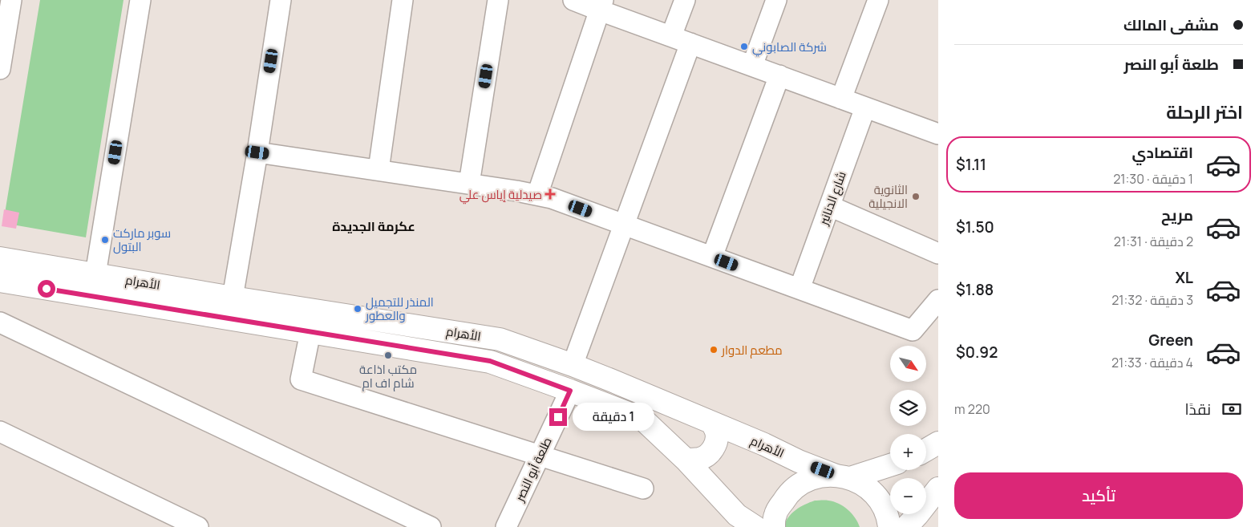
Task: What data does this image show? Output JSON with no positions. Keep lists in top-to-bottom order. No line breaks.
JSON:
{"streets":{"main road":["الأهرام"],"street":["شارع الدنانير","طلعة أبو النصر"]},"crossings":[["الأهرام","طلعة أبو النصر"]],"districts":["عكرمة الجديدة"],"places":{"other":["شركة الصابوني","الثانوية الانجيلية","سوبر ماركت البتول","المنذر للتجميل والعطور","مطعم الدوار","مكتب اذاعة شام اف ام"],"health":["صيدلية إياس علي"]},"north":"bottom right","page":{"banner":["مشفى المالك","طلعة أبو النصر"],"heading":"اختر الرحلة","list":[{"name":"اقتصادي","note":"1 دقيقة · 21:30","value":"$1.11"},{"name":"مريح","note":"2 دقيقة · 21:31","value":"$1.50"},{"name":"XL","note":"3 دقيقة · 21:32","value":"$1.88"},{"name":"Green","note":"4 دقيقة · 21:33","value":"$0.92"}],"map_buttons":["+","−"],"pay":["نقدًا","220 m"],"bubble":"1 دقيقة","buttons":"تأكيد"}}
